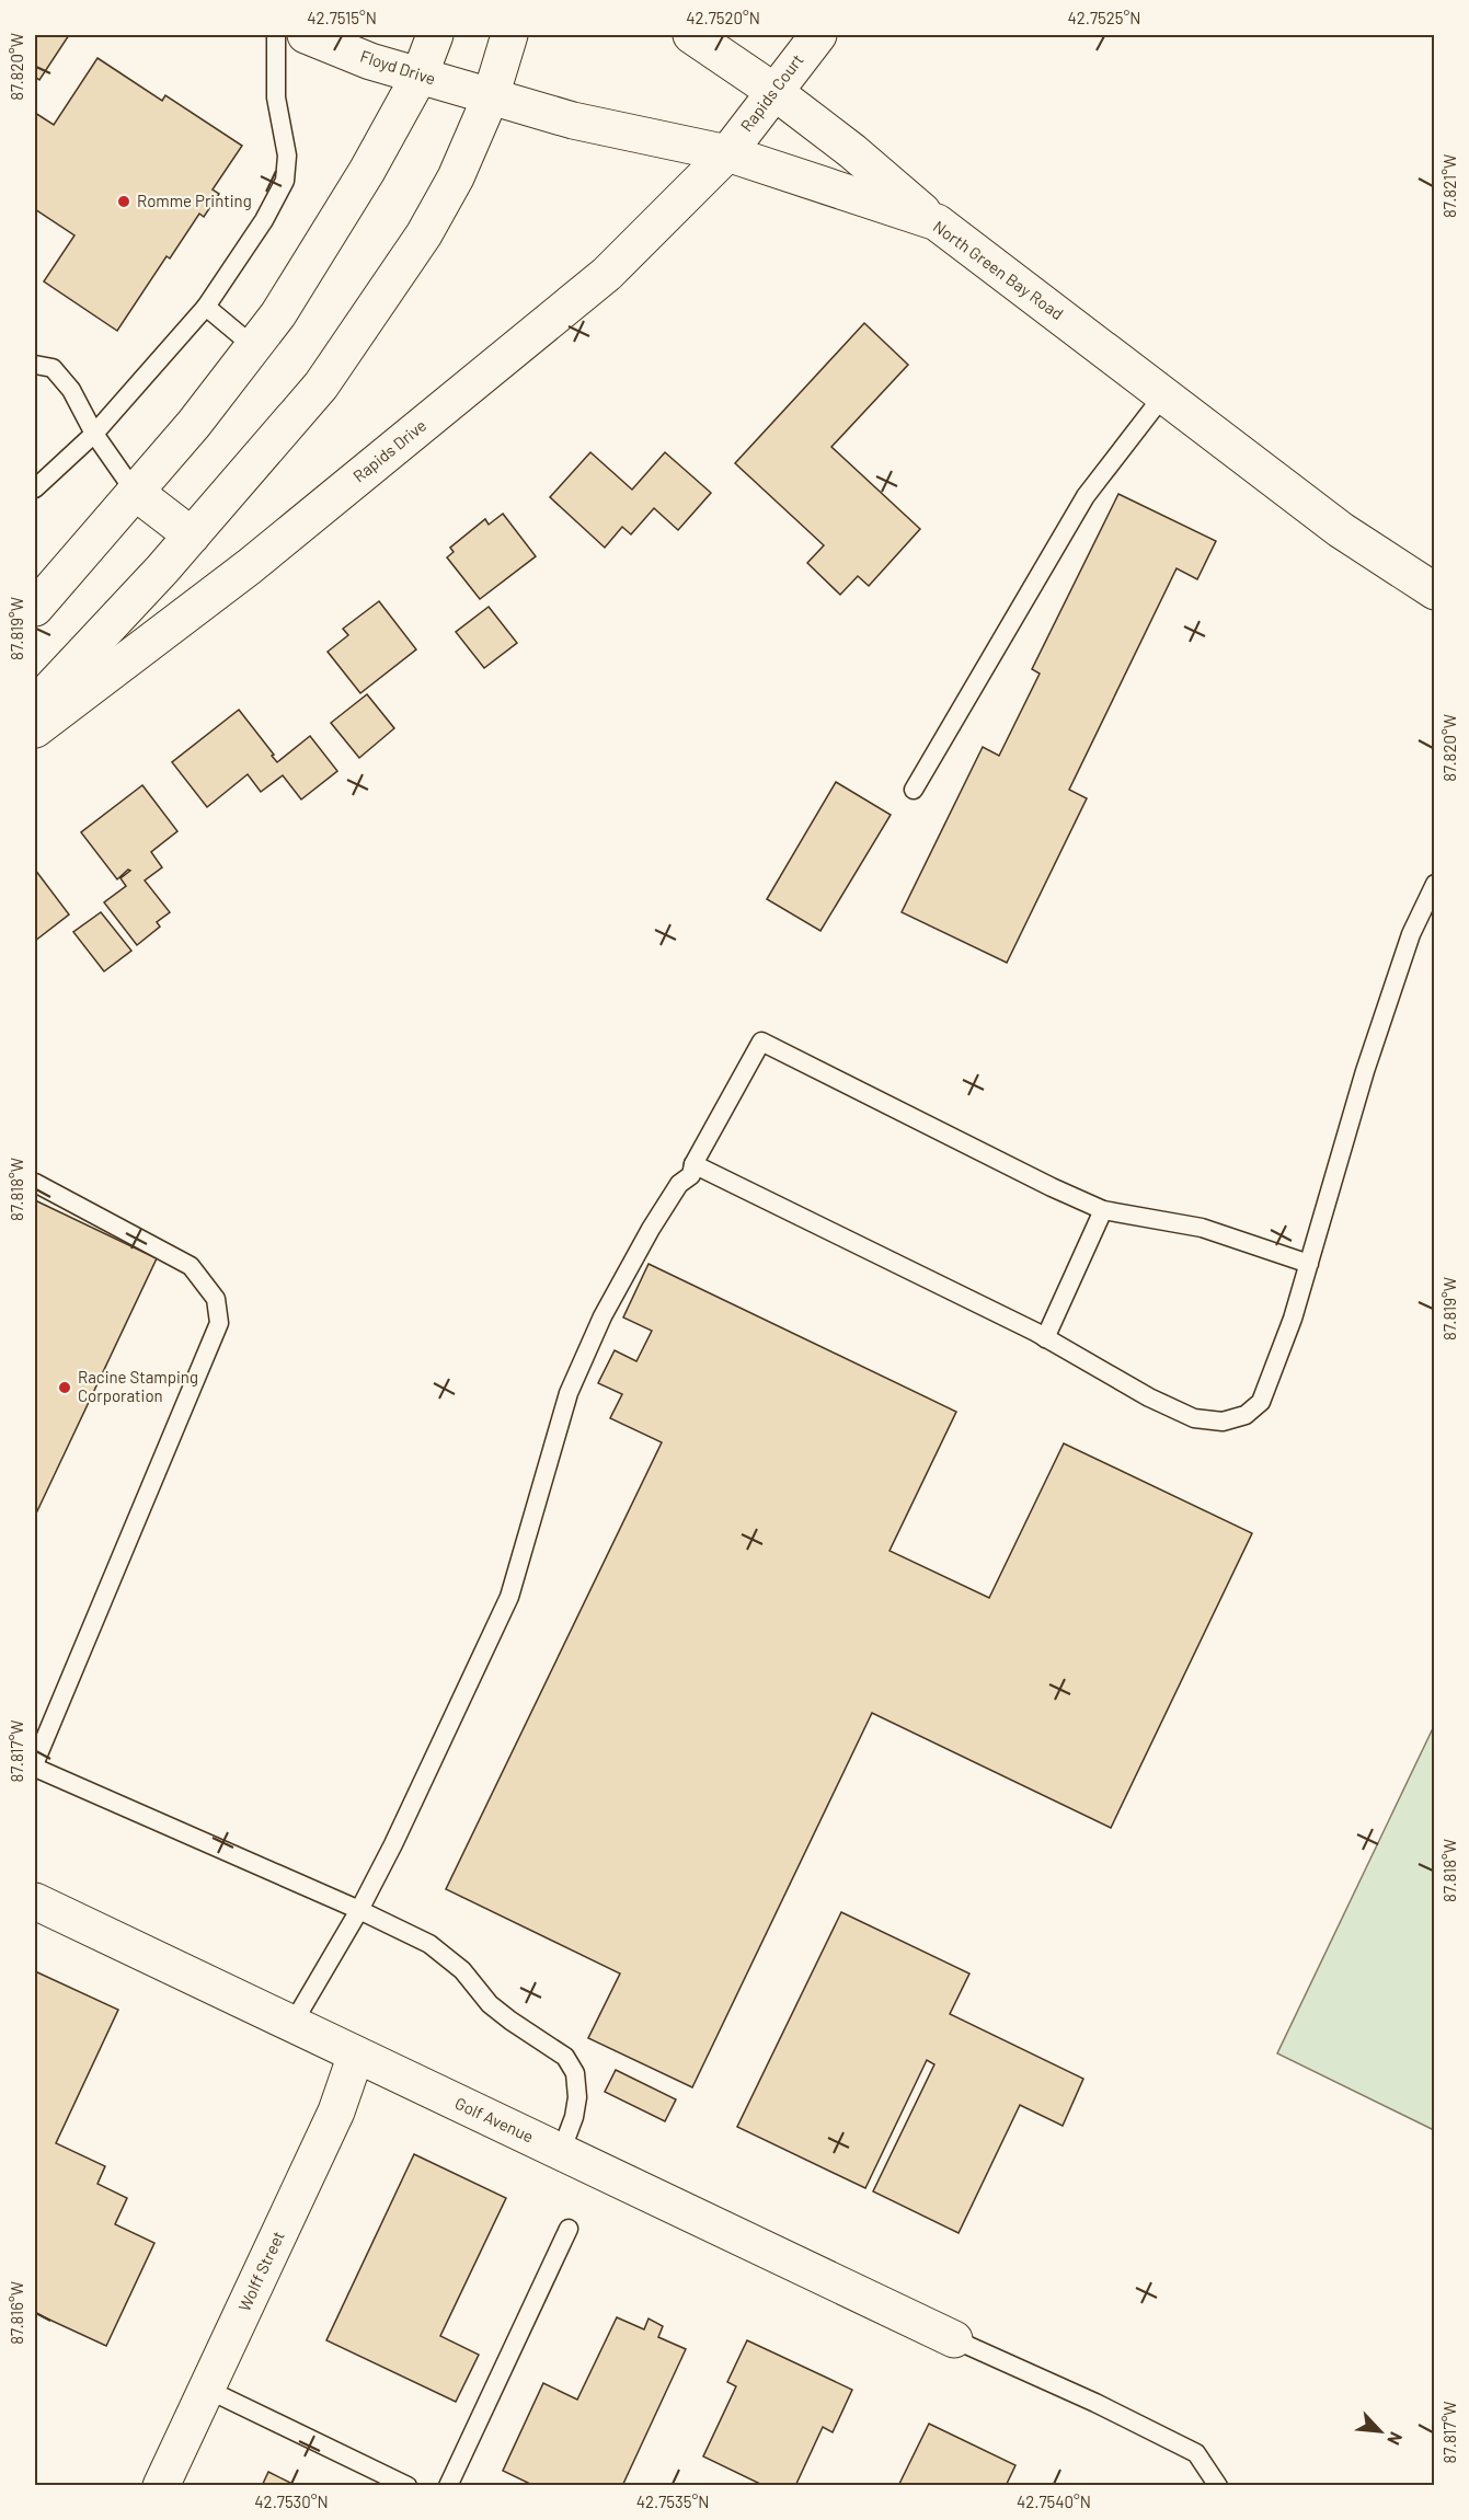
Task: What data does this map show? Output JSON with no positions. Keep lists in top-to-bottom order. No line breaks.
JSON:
{"streets":{"street":["Floyd Drive","Rapids Court","North Green Bay Road","Rapids Drive","Golf Avenue","Wolff Street"]},"crossings":[["Floyd Drive","North Green Bay Road"],["Rapids Court","North Green Bay Road"],["Rapids Court","Rapids Drive"],["North Green Bay Road","Rapids Drive"],["Golf Avenue","Wolff Street"]],"places":["Romme Printing","Racine Stamping Corporation"],"north":"bottom right","coordinates":["42.7515°N","42.7520°N","42.7525°N","87.820°W","87.821°W","87.819°W","87.818°W","87.817°W","87.816°W","42.7530°N","42.7535°N","42.7540°N"]}
